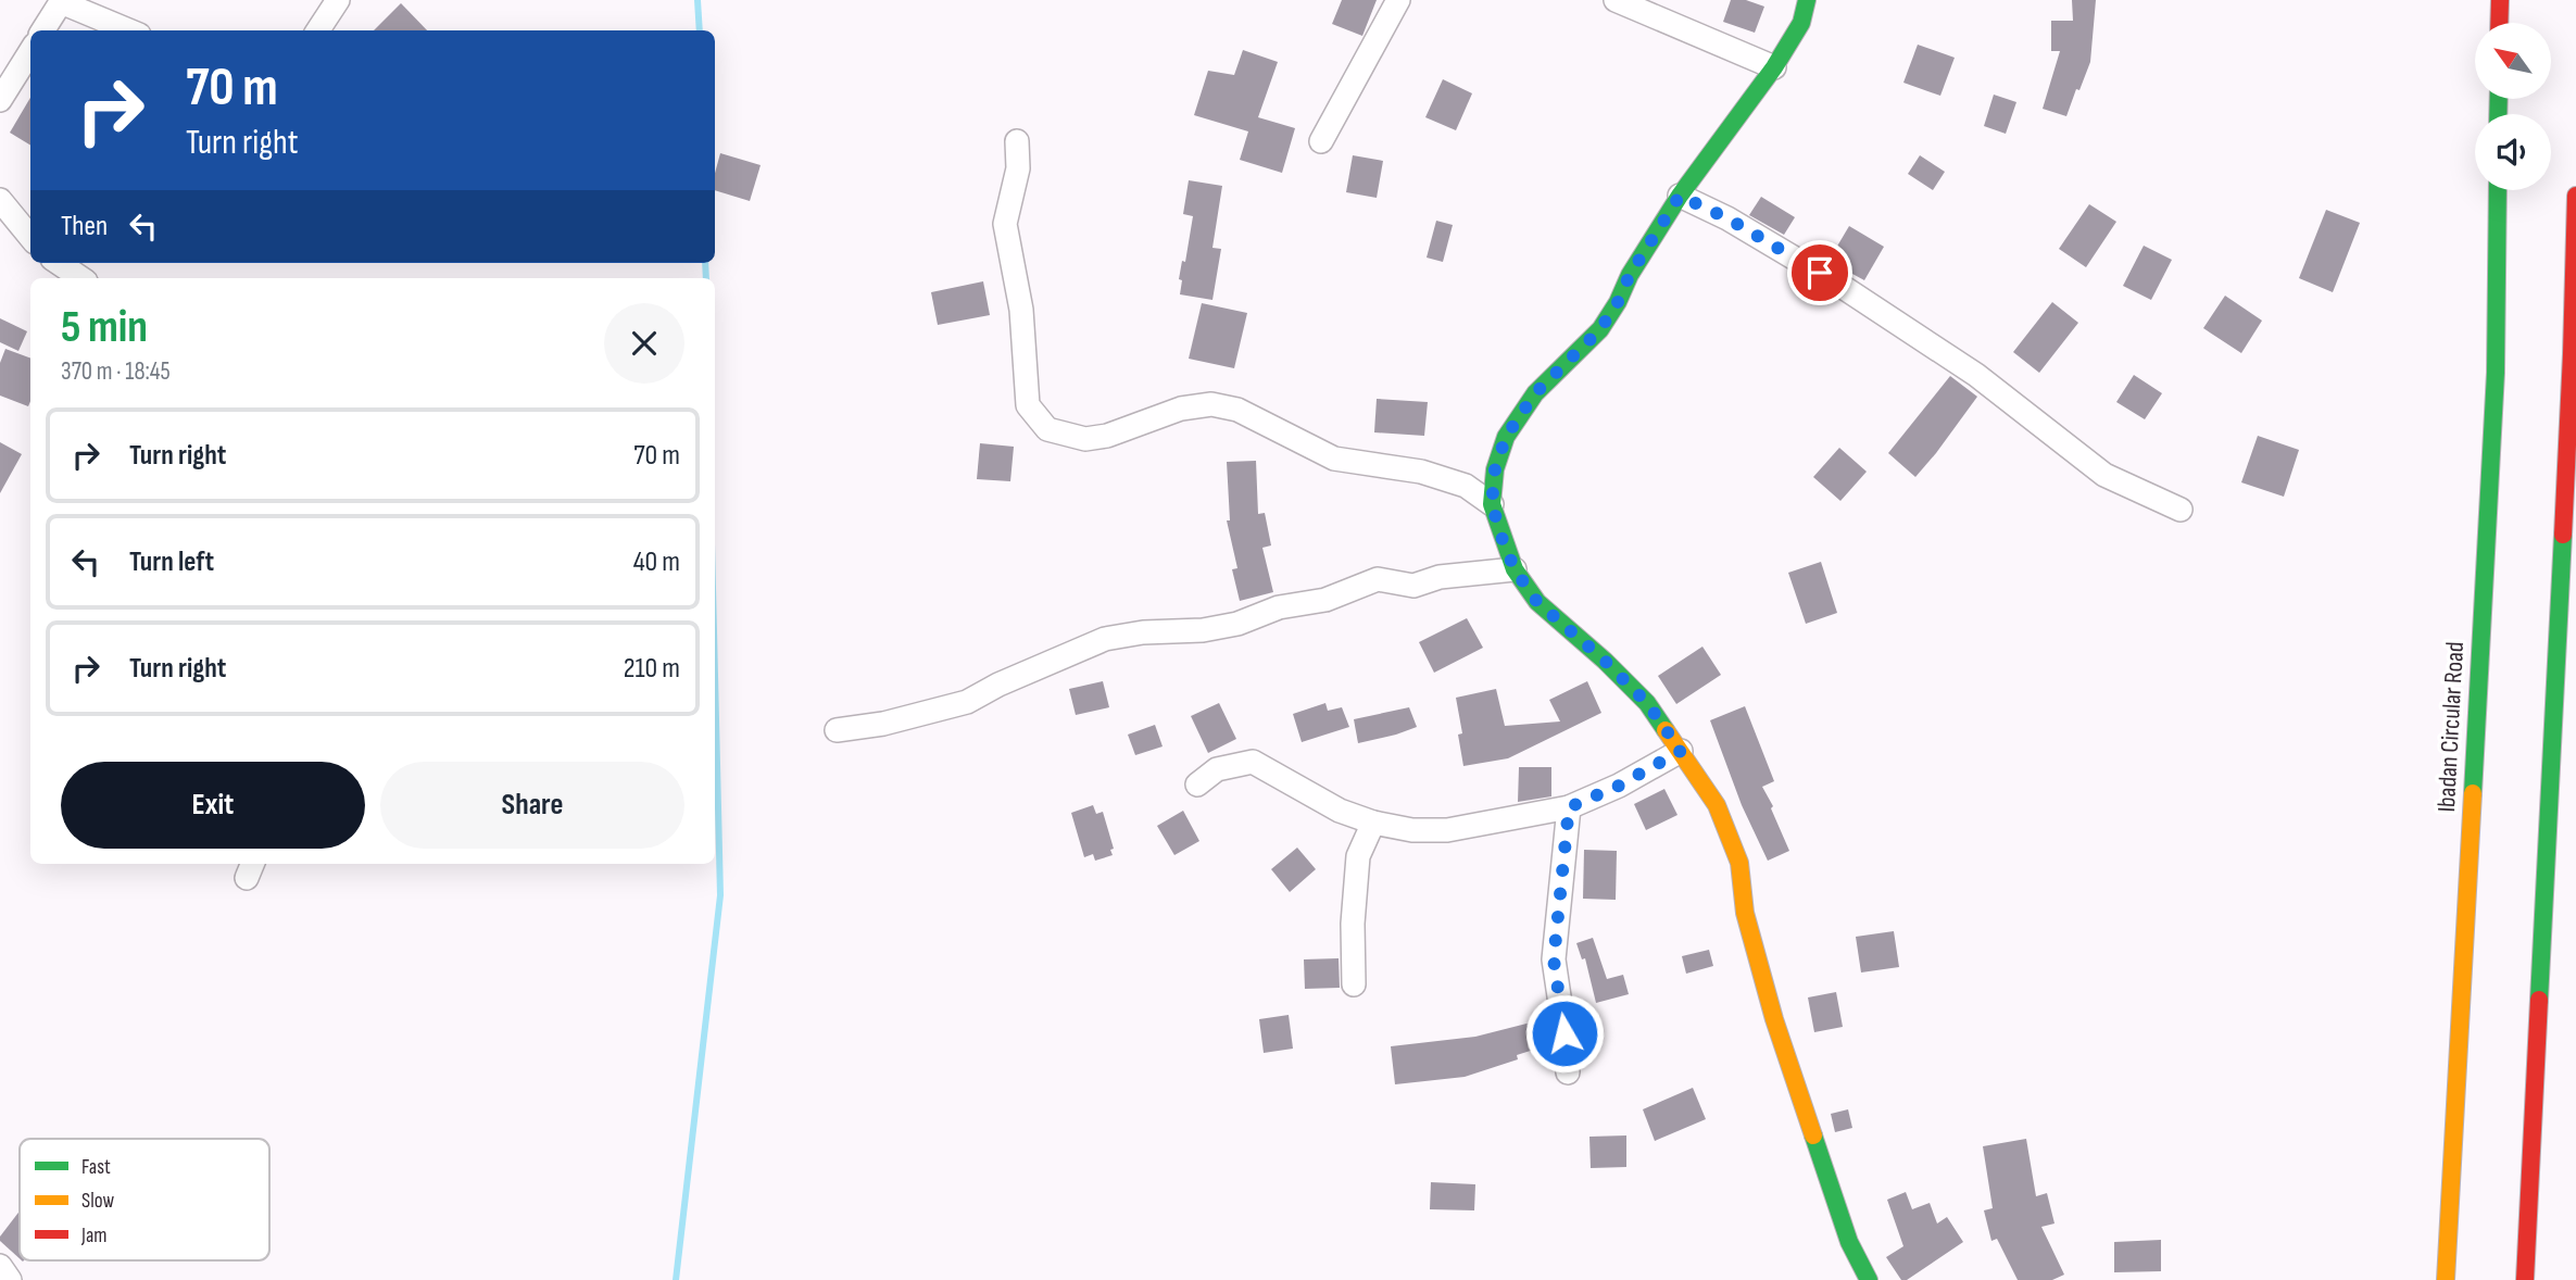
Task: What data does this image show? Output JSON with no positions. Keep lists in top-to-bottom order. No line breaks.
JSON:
{"streets":{"main road":["Ibadan Circular Road"]},"legend":["Fast","Slow","Jam"],"north":"top left","page":{"turn":["70 m","Turn right"],"then":"Then","heading":["5 min","370 m · 18:45"],"list":[{"name":"Turn right","value":"70 m"},{"name":"Turn left","value":"40 m"},{"name":"Turn right","value":"210 m"}],"buttons":["Exit","Share"]}}
